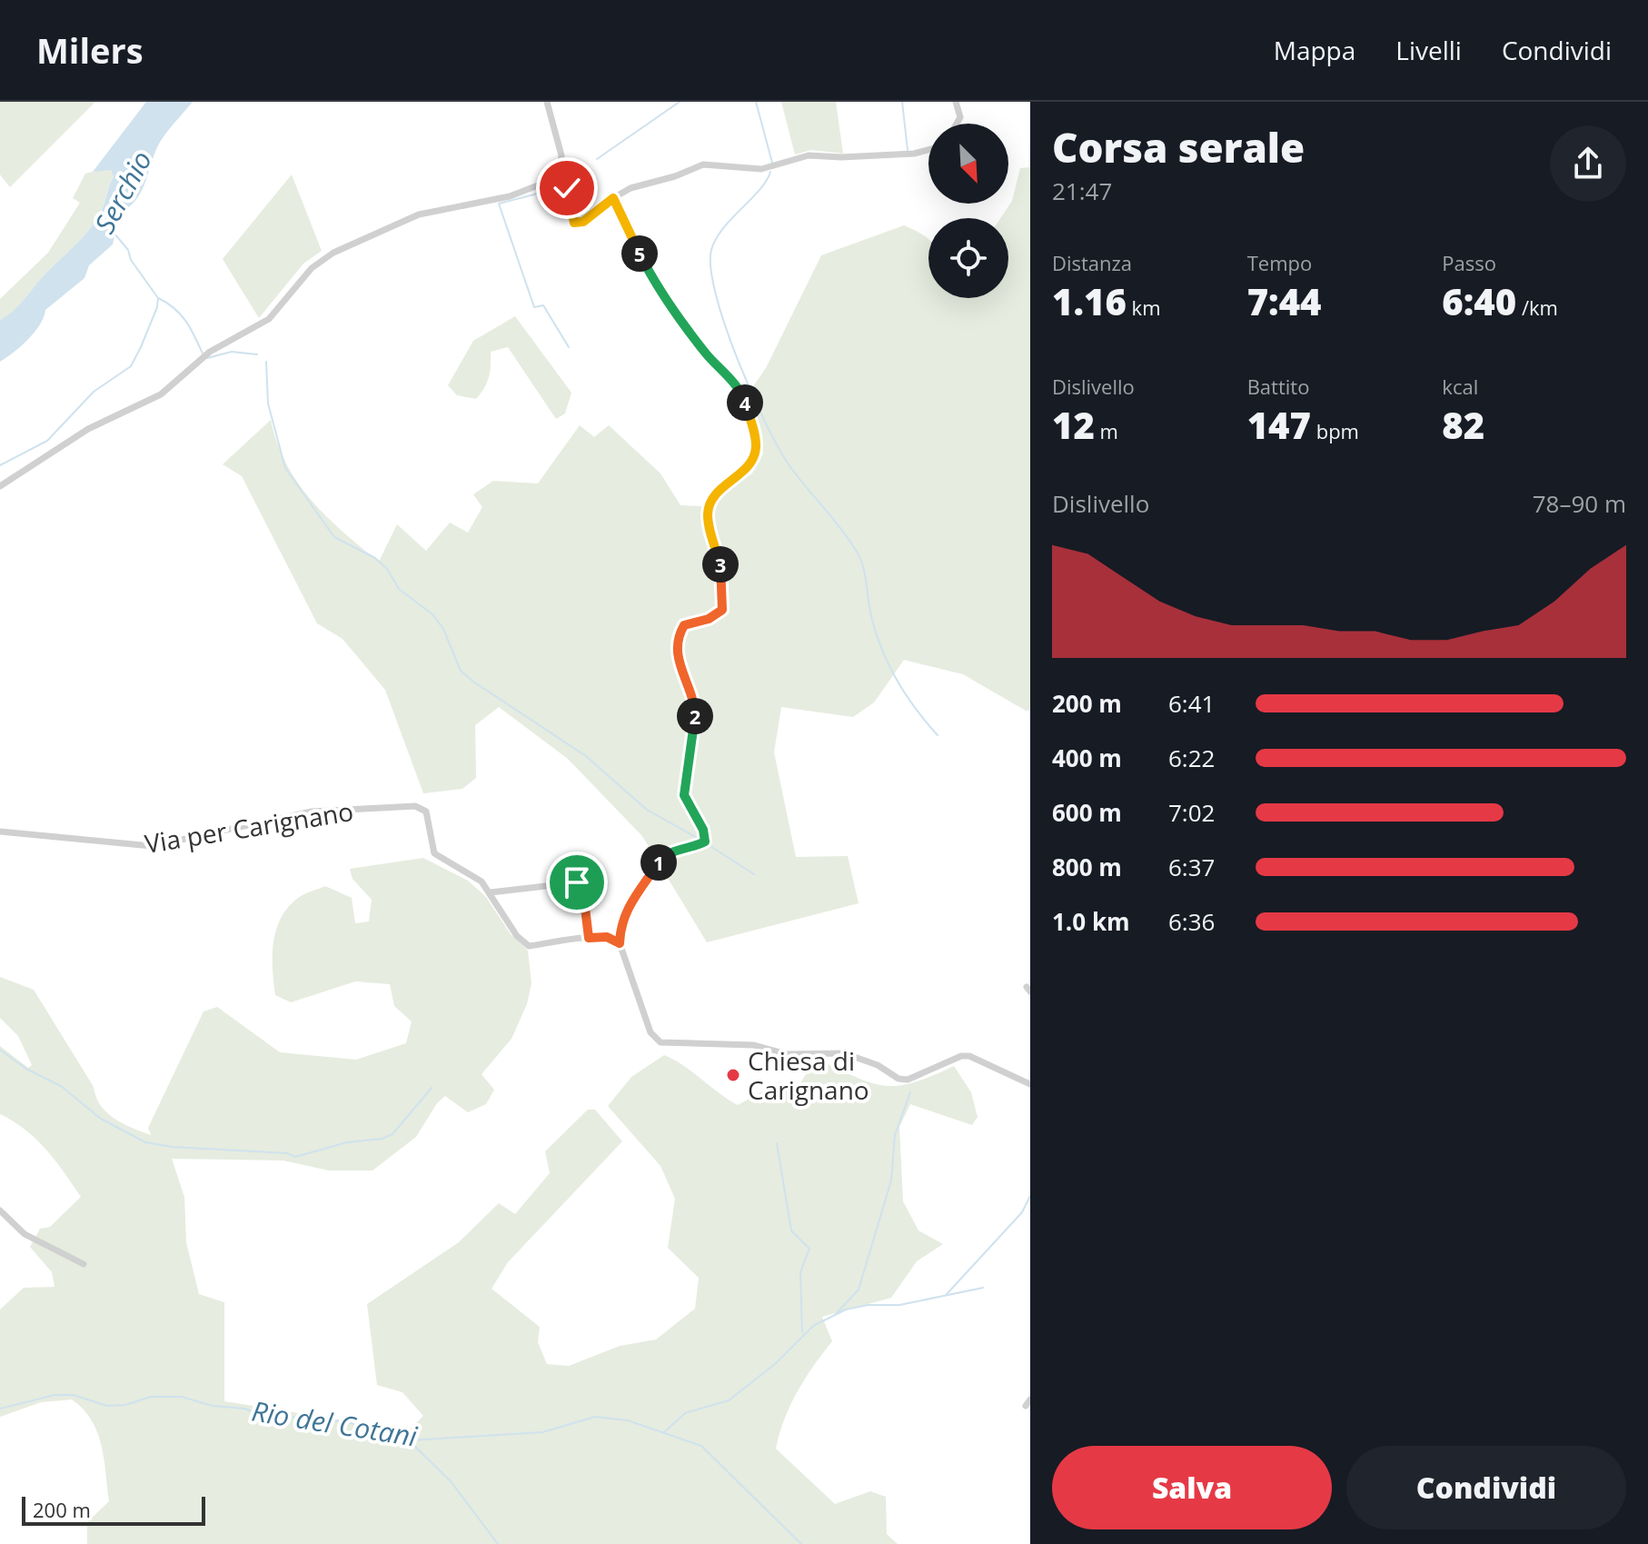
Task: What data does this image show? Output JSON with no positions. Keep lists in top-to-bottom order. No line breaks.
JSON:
{"streets":{"street":["Via per Carignano"]},"water":["Serchio","Rio del Cotani"],"places":["Chiesa di Carignano"],"scale_bar":"200 m","north":"bottom right","page":{"header":"Milers","nav":["Mappa","Livelli","Condividi"],"heading":["Corsa serale","21:47"],"stats":[["Distanza","1.16 km"],["Tempo","7:44"],["Passo","6:40 /km"],["Dislivello","12 m"],["Battito","147 bpm"],["kcal","82"]],"pins":["5","4","3","2","1"],"chart":["Dislivello","78–90 m"],"list":[{"name":"200 m","note":"6:41"},{"name":"400 m","note":"6:22"},{"name":"600 m","note":"7:02"},{"name":"800 m","note":"6:37"},{"name":"1.0 km","note":"6:36"}],"buttons":["Salva","Condividi"],"scale":"200 m"}}
